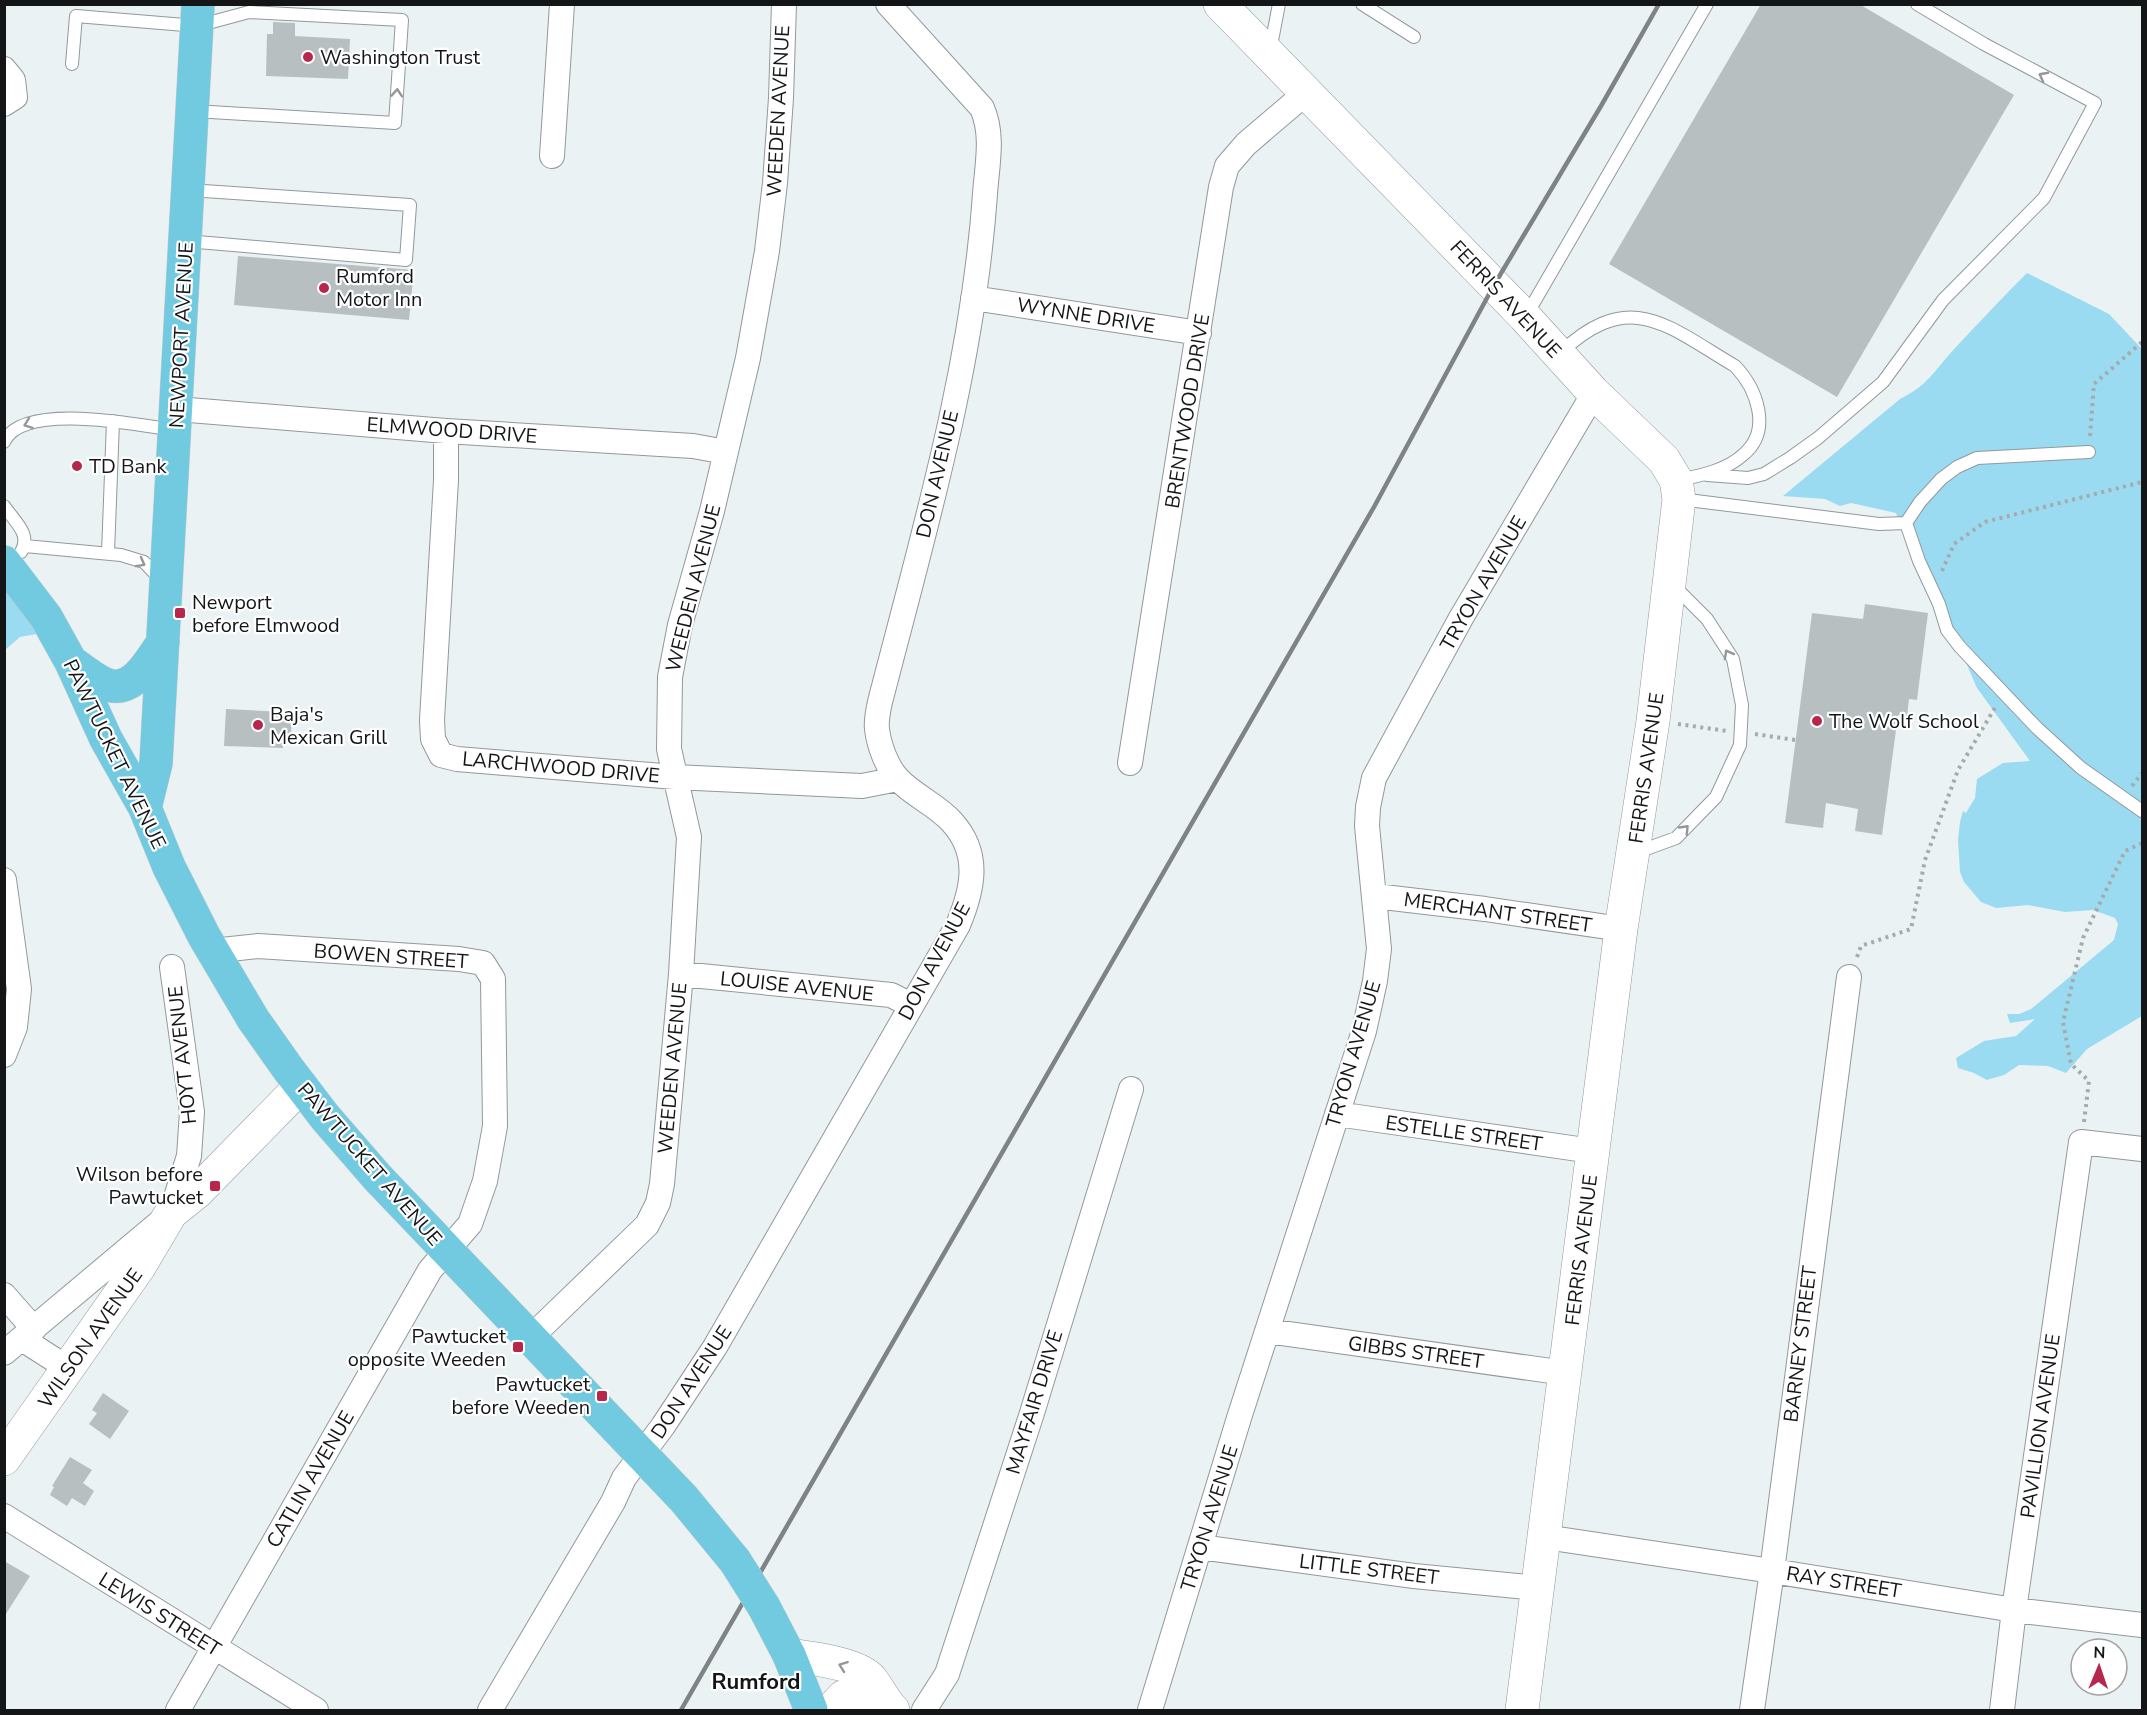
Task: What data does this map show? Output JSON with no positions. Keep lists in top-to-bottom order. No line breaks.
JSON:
{"streets":{"main road":["NEWPORT AVENUE","PAWTUCKET AVENUE"],"street":["WEEDEN AVENUE","FERRIS AVENUE","WYNNE DRIVE","BRENTWOOD DRIVE","ELMWOOD DRIVE","DON AVENUE","TRYON AVENUE","LARCHWOOD DRIVE","MERCHANT STREET","BOWEN STREET","LOUISE AVENUE","HOYT AVENUE","ESTELLE STREET","WILSON AVENUE","BARNEY STREET","GIBBS STREET","MAYFAIR DRIVE","PAVILLION AVENUE","CATLIN AVENUE","LITTLE STREET","RAY STREET","LEWIS STREET"]},"crossings":[["WEEDEN AVENUE","ELMWOOD DRIVE"],["WEEDEN AVENUE","PAWTUCKET AVENUE"],["WEEDEN AVENUE","LARCHWOOD DRIVE"],["WEEDEN AVENUE","LOUISE AVENUE"],["FERRIS AVENUE","BRENTWOOD DRIVE"],["FERRIS AVENUE","TRYON AVENUE"],["FERRIS AVENUE","MERCHANT STREET"],["FERRIS AVENUE","ESTELLE STREET"],["FERRIS AVENUE","GIBBS STREET"],["FERRIS AVENUE","LITTLE STREET"],["FERRIS AVENUE","RAY STREET"],["WYNNE DRIVE","BRENTWOOD DRIVE"],["WYNNE DRIVE","DON AVENUE"],["NEWPORT AVENUE","ELMWOOD DRIVE"],["NEWPORT AVENUE","PAWTUCKET AVENUE"],["ELMWOOD DRIVE","LARCHWOOD DRIVE"],["DON AVENUE","PAWTUCKET AVENUE"],["DON AVENUE","LARCHWOOD DRIVE"],["DON AVENUE","LOUISE AVENUE"],["TRYON AVENUE","MERCHANT STREET"],["TRYON AVENUE","ESTELLE STREET"],["TRYON AVENUE","GIBBS STREET"],["TRYON AVENUE","LITTLE STREET"],["PAWTUCKET AVENUE","BOWEN STREET"],["PAWTUCKET AVENUE","CATLIN AVENUE"],["BOWEN STREET","CATLIN AVENUE"],["HOYT AVENUE","WILSON AVENUE"],["BARNEY STREET","RAY STREET"],["PAVILLION AVENUE","RAY STREET"],["CATLIN AVENUE","LEWIS STREET"]],"districts":["Rumford"],"places":{"other":["Washington Trust","Rumford Motor Inn","TD Bank","The Wolf School","Baja's Mexican Grill"],"transit":["Newport before Elmwood","Wilson before Pawtucket","Pawtucket opposite Weeden","Pawtucket before Weeden"]},"north":"top"}
